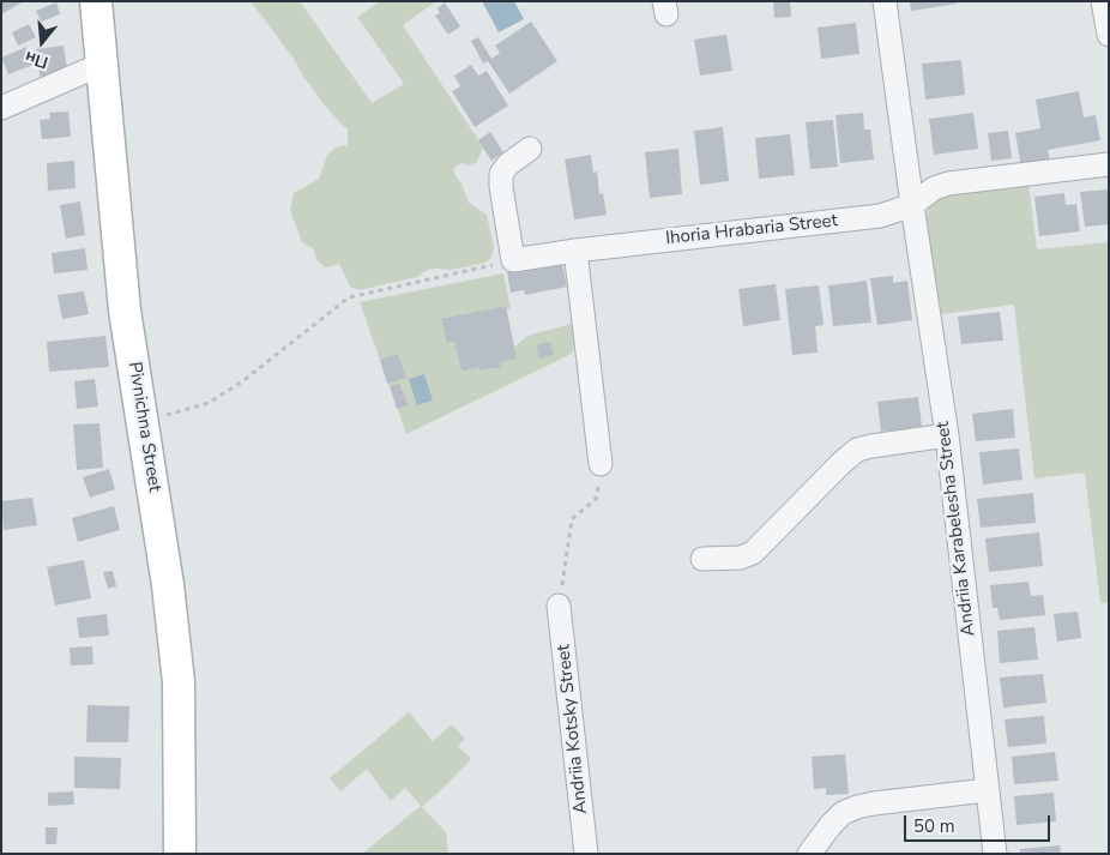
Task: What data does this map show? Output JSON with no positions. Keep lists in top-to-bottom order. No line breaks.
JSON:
{"streets":{"street":["Ihoria Hrabaria Street","Pivnichna Street","Andriia Karabelesha Street","Andriia Kotsky Street"]},"crossings":[["Ihoria Hrabaria Street","Andriia Karabelesha Street"]],"scale_bar":"50 m","north":"bottom"}
